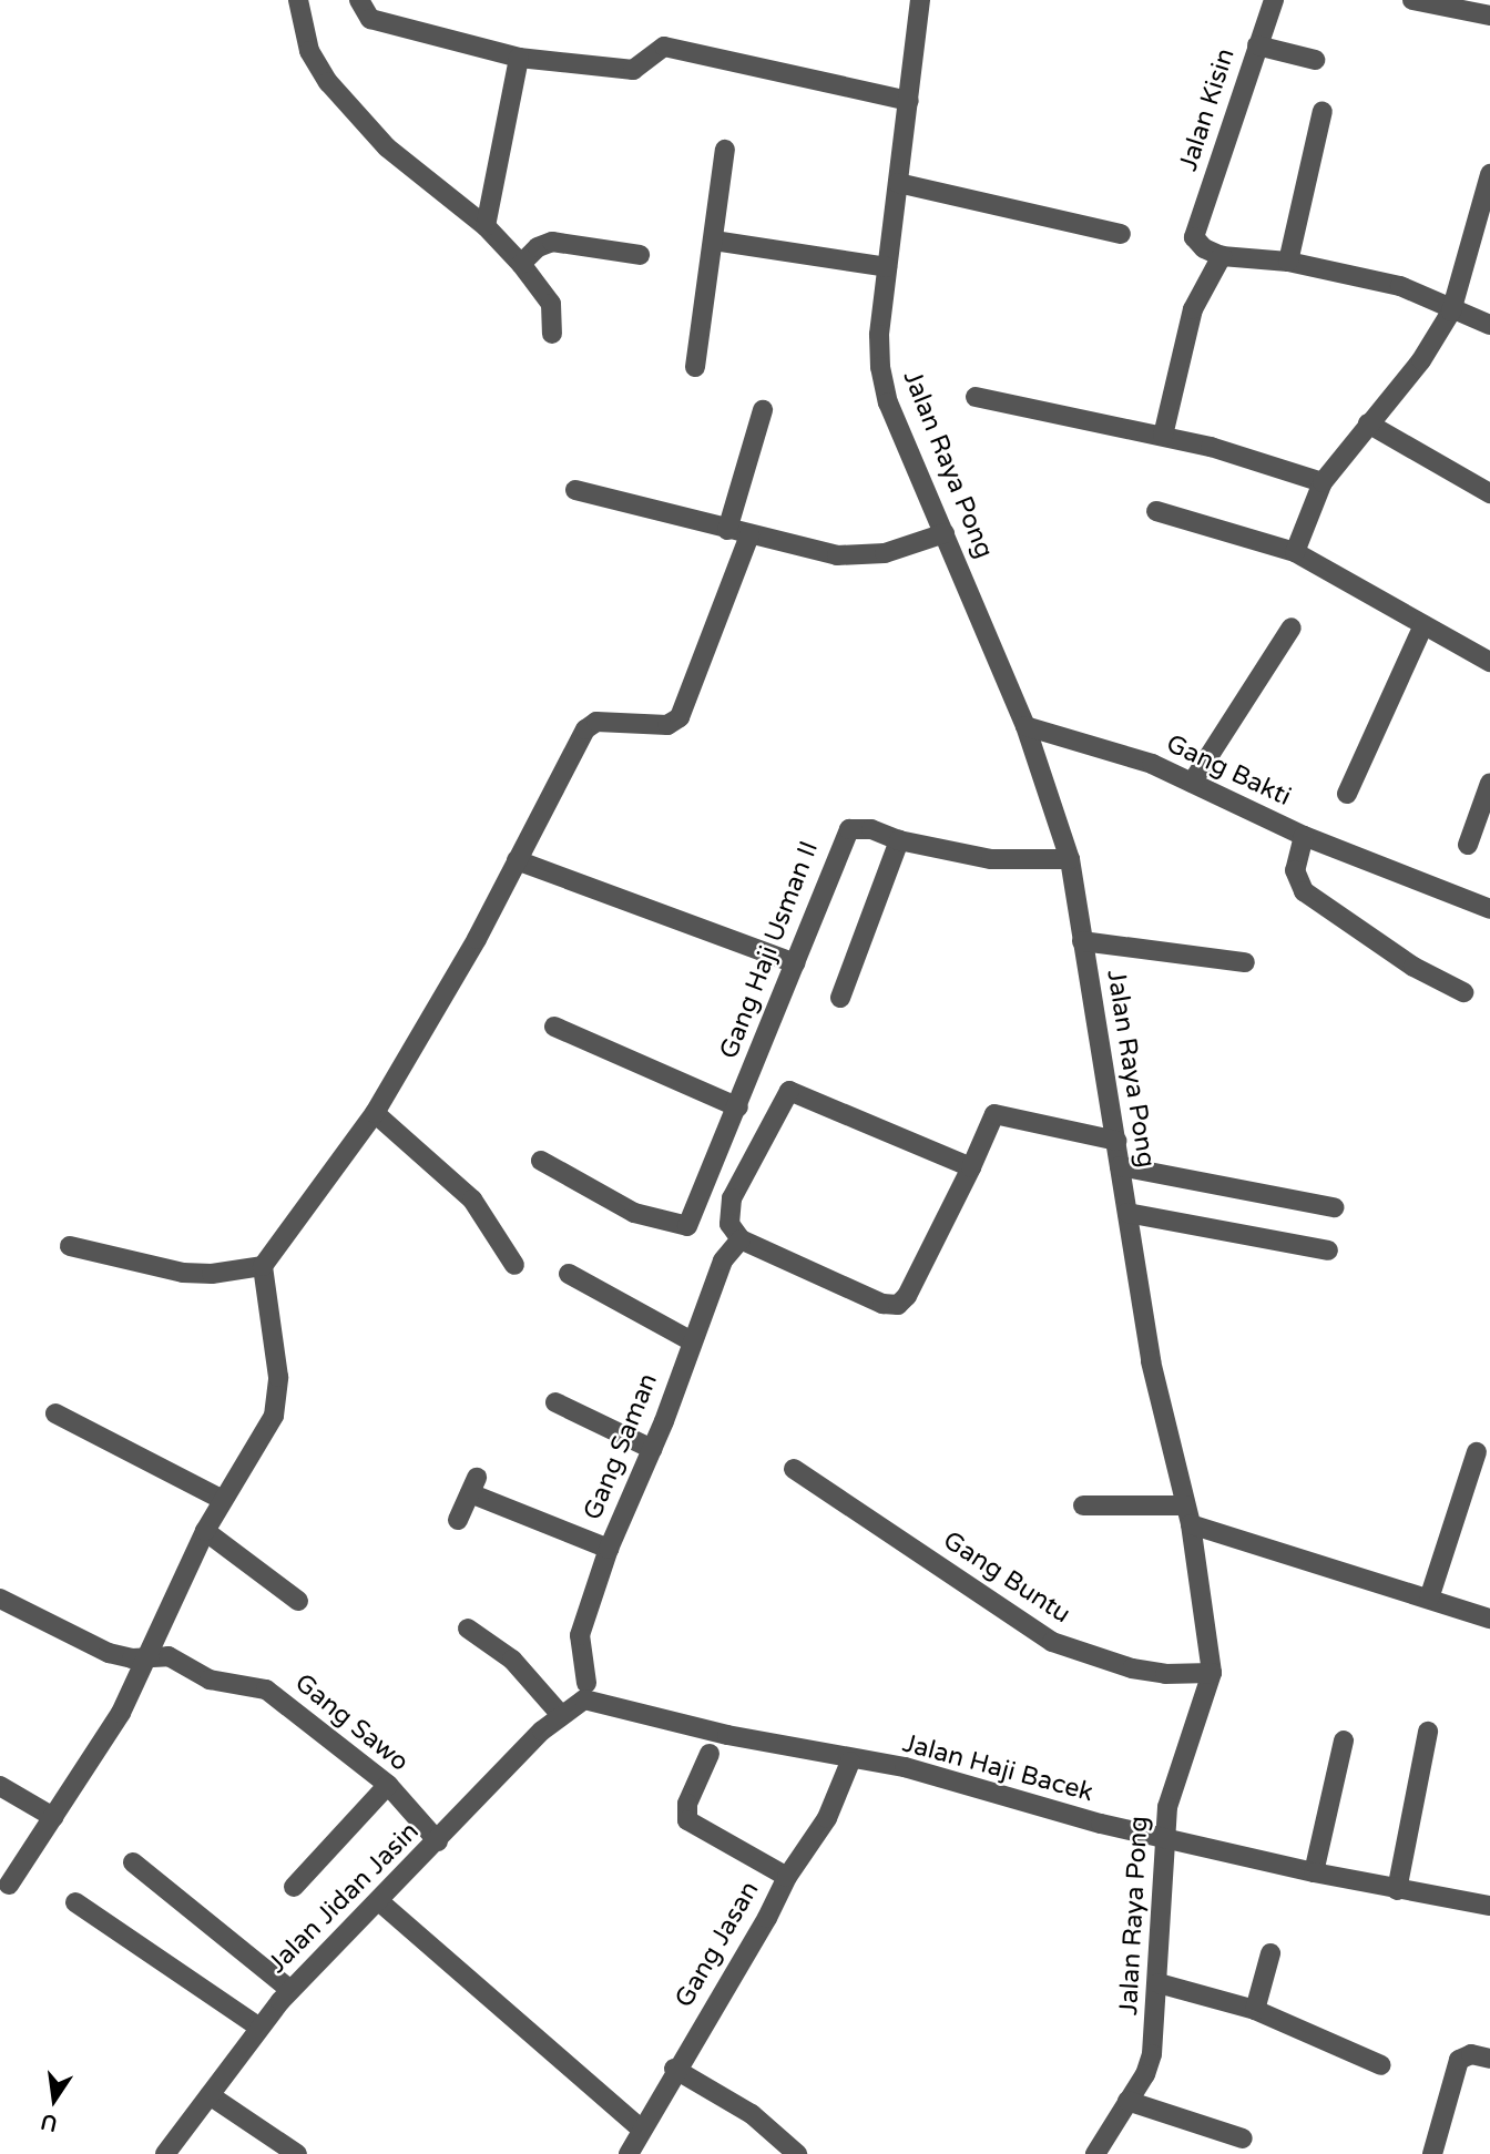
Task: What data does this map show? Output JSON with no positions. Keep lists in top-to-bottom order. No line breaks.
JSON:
{"streets":{"street":["Jalan Kisin","Jalan Raya Pong","Gang Bakti","Gang Haji Usman II","Gang Saman","Gang Buntu","Gang Sawo","Jalan Haji Bacek","Jalan Jidan Jasin","Gang Jasan"]},"crossings":[["Jalan Raya Pong","Gang Bakti"],["Jalan Raya Pong","Gang Haji Usman II"],["Jalan Raya Pong","Gang Buntu"],["Jalan Raya Pong","Jalan Haji Bacek"],["Gang Saman","Jalan Haji Bacek"],["Gang Saman","Jalan Jidan Jasin"],["Gang Sawo","Jalan Jidan Jasin"],["Jalan Haji Bacek","Jalan Jidan Jasin"],["Jalan Haji Bacek","Gang Jasan"]],"north":"bottom"}
